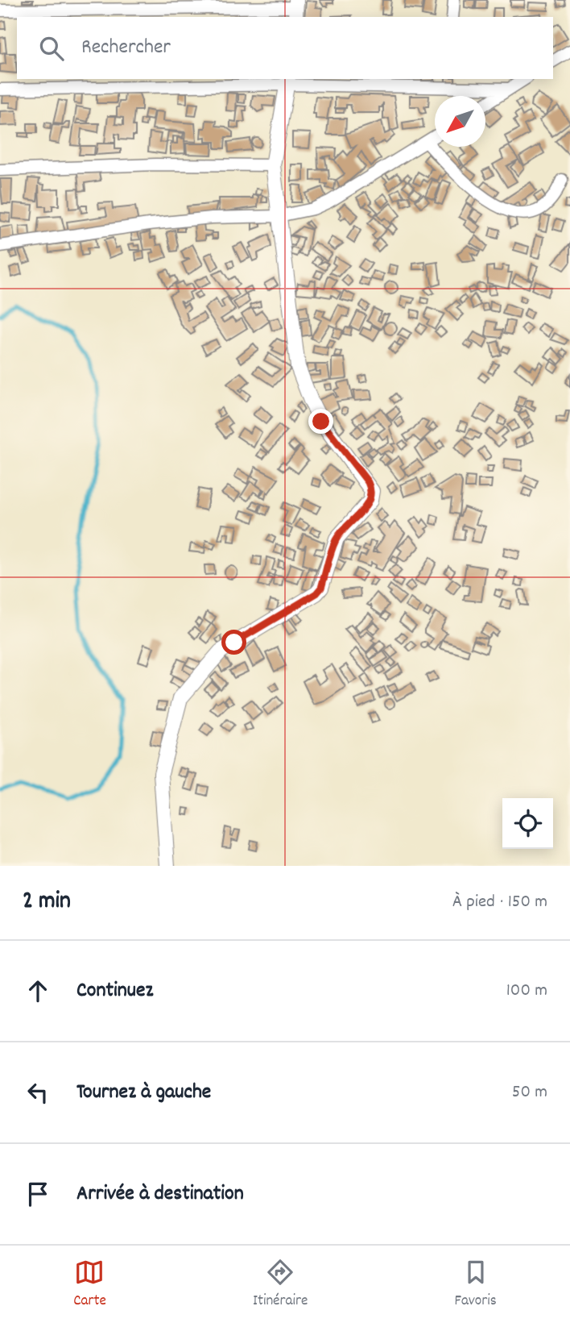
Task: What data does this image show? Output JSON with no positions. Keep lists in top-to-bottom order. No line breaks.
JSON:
{"north":"bottom left","page":{"search":"Rechercher","heading":["2 min","À pied · 150 m"],"list":[["Continuez","100 m"],["Tournez à gauche","50 m"],"Arrivée à destination"],"nav":["Carte","Itinéraire","Favoris"]}}
